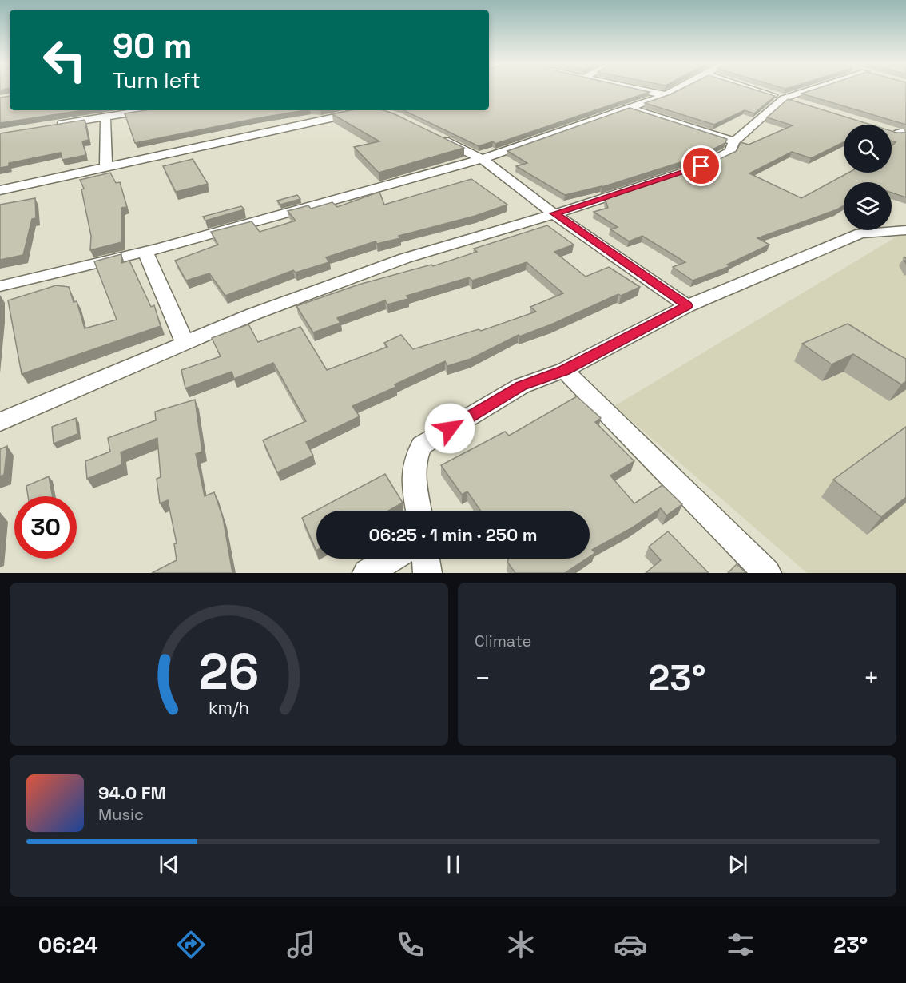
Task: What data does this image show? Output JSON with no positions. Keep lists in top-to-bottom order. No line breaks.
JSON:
{"page":{"turn":["90 m","Turn left"],"limit":"30","trip":"06:25 · 1 min · 250 m","tile":"Climate","heat":["−","23°","+"],"song":["94.0 FM","Music"],"tabs":["06:24","23°"],"gauge":["26","km/h"]}}
